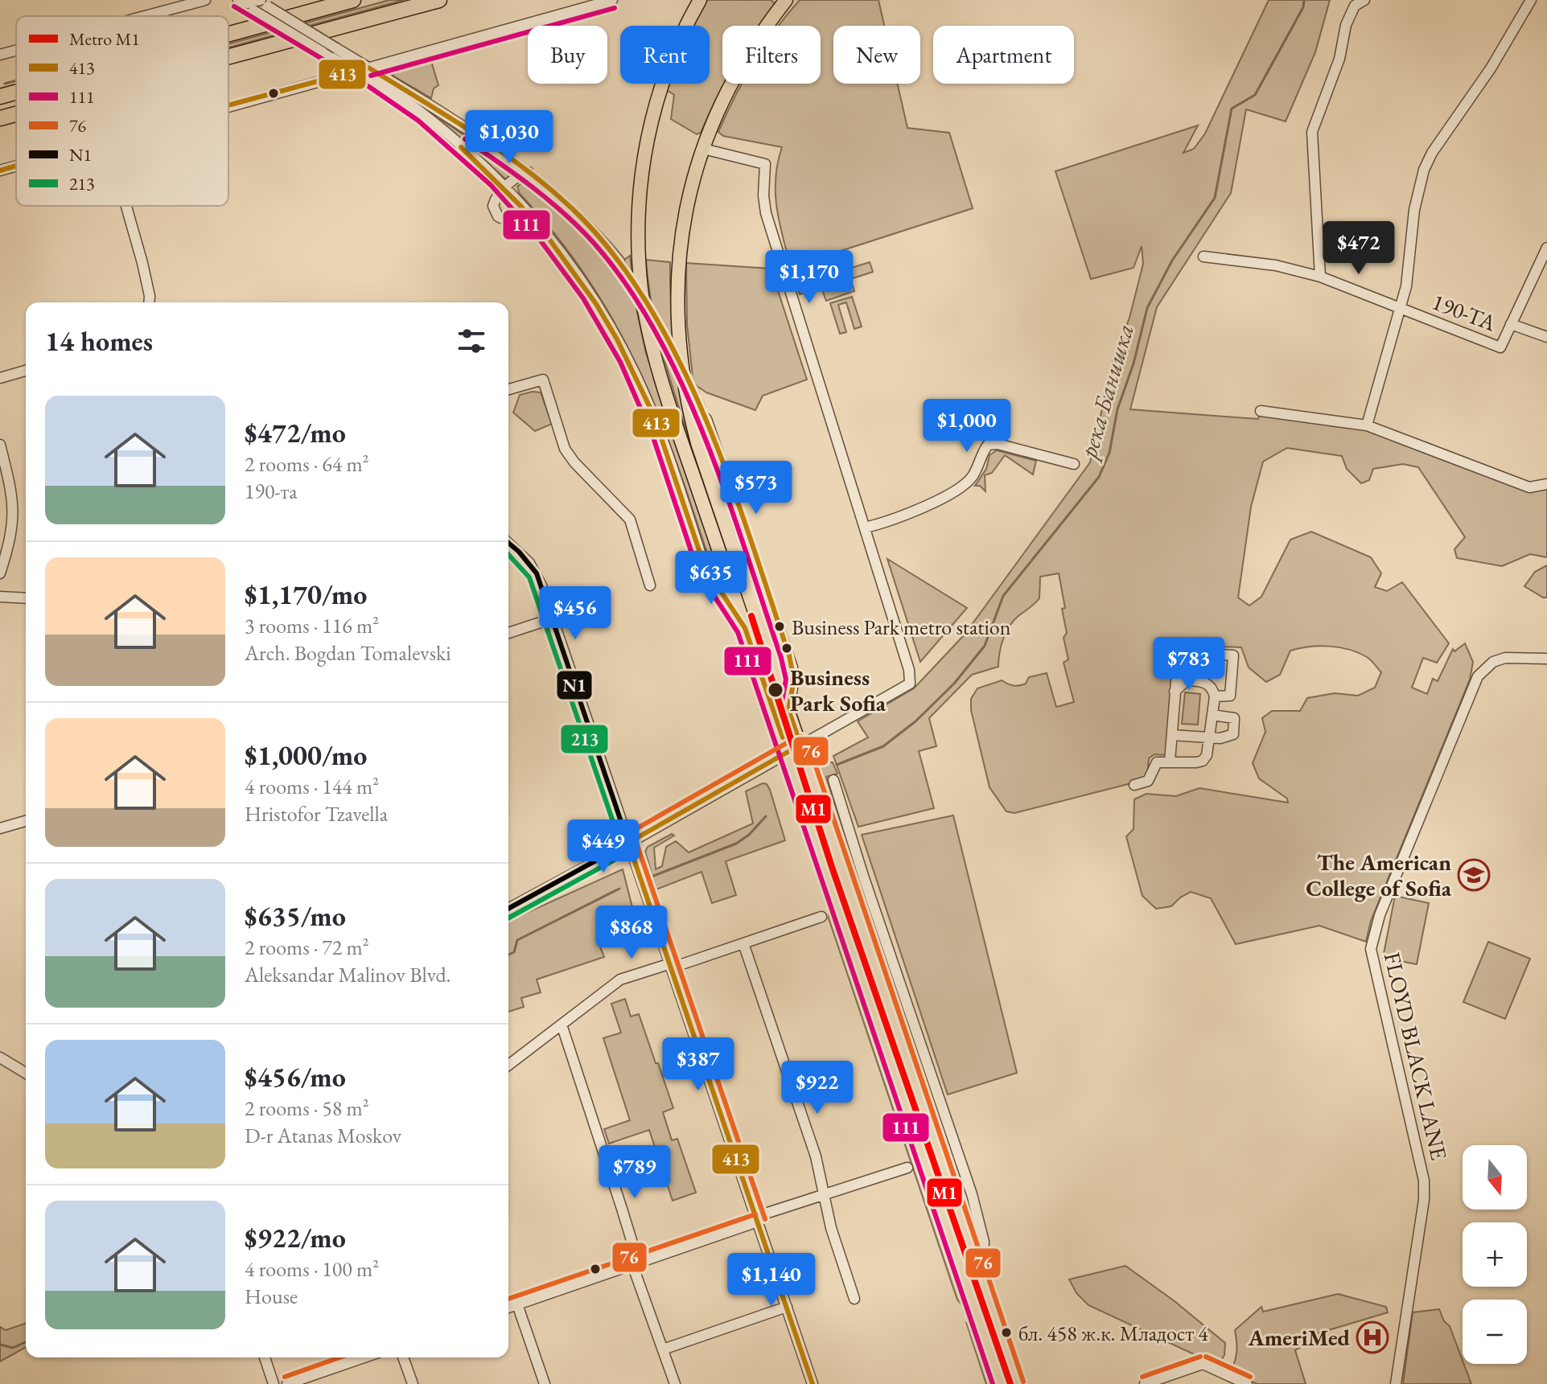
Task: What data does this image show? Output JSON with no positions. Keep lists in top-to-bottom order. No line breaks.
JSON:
{"streets":{"street":["190-ТА","FLOYD BLACK LANE"]},"water":["река Банишка"],"places":{"other":["Business Park metro station","Business Park Sofia","бл. 458 ж.к. Младост 4"],"school or university":["The American College of Sofia"],"hospital":["AmeriMed"]},"lines":["transit line 111","transit line 413","transit line N1","transit line 213","metro line M1","transit line 76"],"legend":["Metro M1","413","111","76","N1","213"],"north":"bottom","page":{"chip":["Buy","Rent","Filters","New","Apartment"],"price":["$1,030","$472","$1,170","$1,000","$573","$635","$456","$783","$449","$868","$387","$922","$789","$1,140"],"heading":"14 homes","list":[{"name":"$472/mo","note":"2 rooms · 64 m² · 190-та"},{"name":"$1,170/mo","note":"3 rooms · 116 m² · Arch. Bogdan Tomalevski"},{"name":"$1,000/mo","note":"4 rooms · 144 m² · Hristofor Tzavella"},{"name":"$635/mo","note":"2 rooms · 72 m² · Aleksandar Malinov Blvd."},{"name":"$456/mo","note":"2 rooms · 58 m² · D-r Atanas Moskov"},{"name":"$922/mo","note":"4 rooms · 100 m² · House"}],"map_buttons":["+","−"]}}
